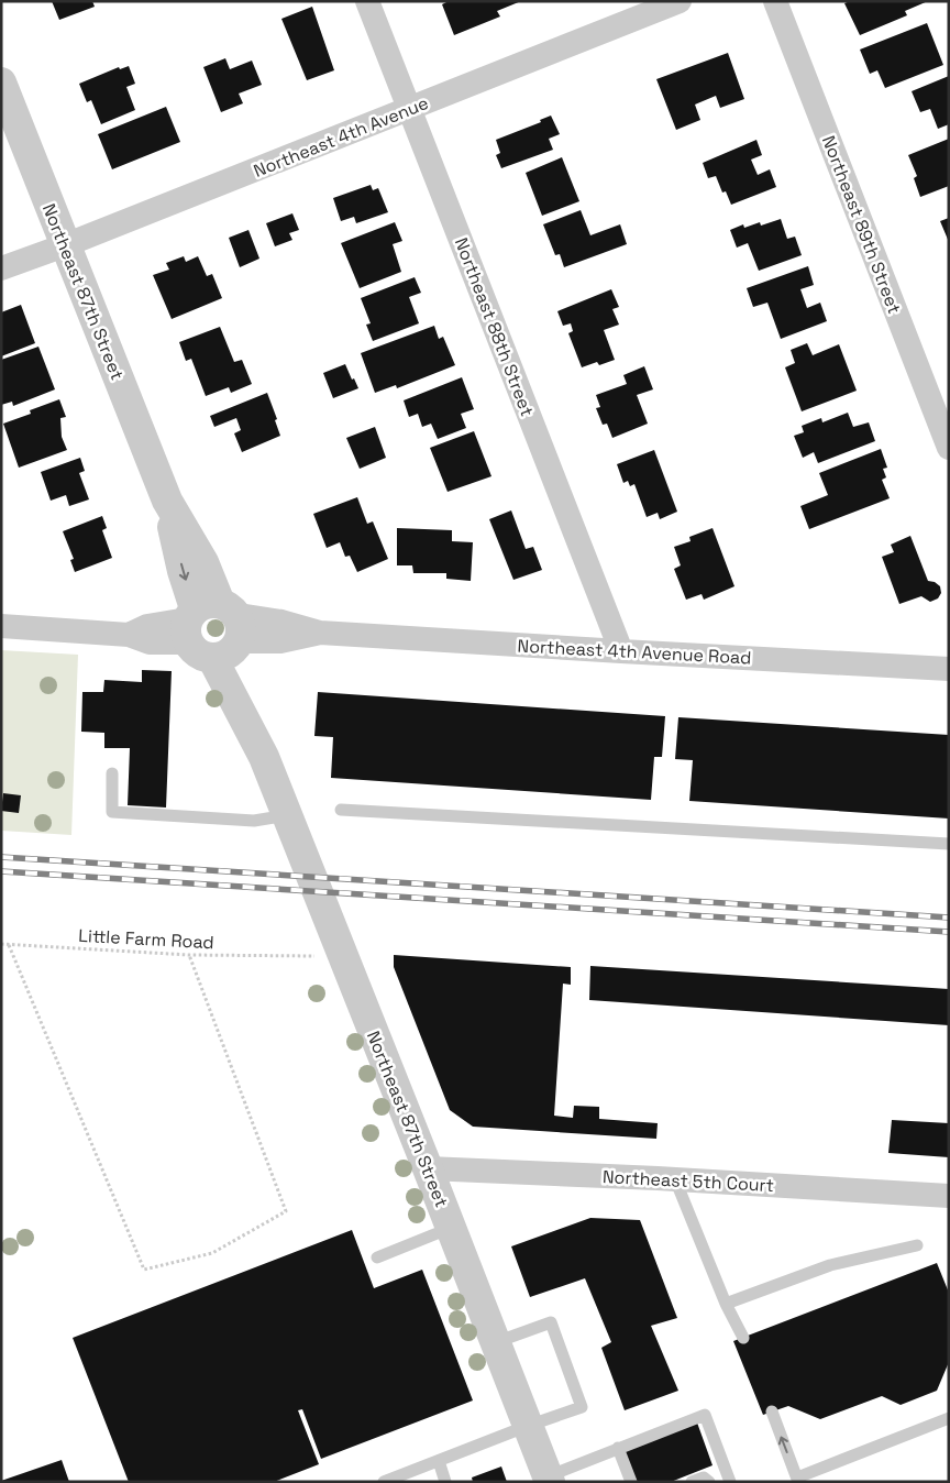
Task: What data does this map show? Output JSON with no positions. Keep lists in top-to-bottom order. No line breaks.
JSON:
{"streets":{"street":["Northeast 4th Avenue","Northeast 89th Street","Northeast 87th Street","Northeast 88th Street","Northeast 4th Avenue Road","Northeast 5th Court"],"path":["Little Farm Road"]},"crossings":[["Northeast 4th Avenue","Northeast 87th Street"],["Northeast 4th Avenue","Northeast 88th Street"],["Northeast 87th Street","Northeast 4th Avenue Road"],["Northeast 87th Street","Northeast 5th Court"],["Northeast 88th Street","Northeast 4th Avenue Road"]]}
